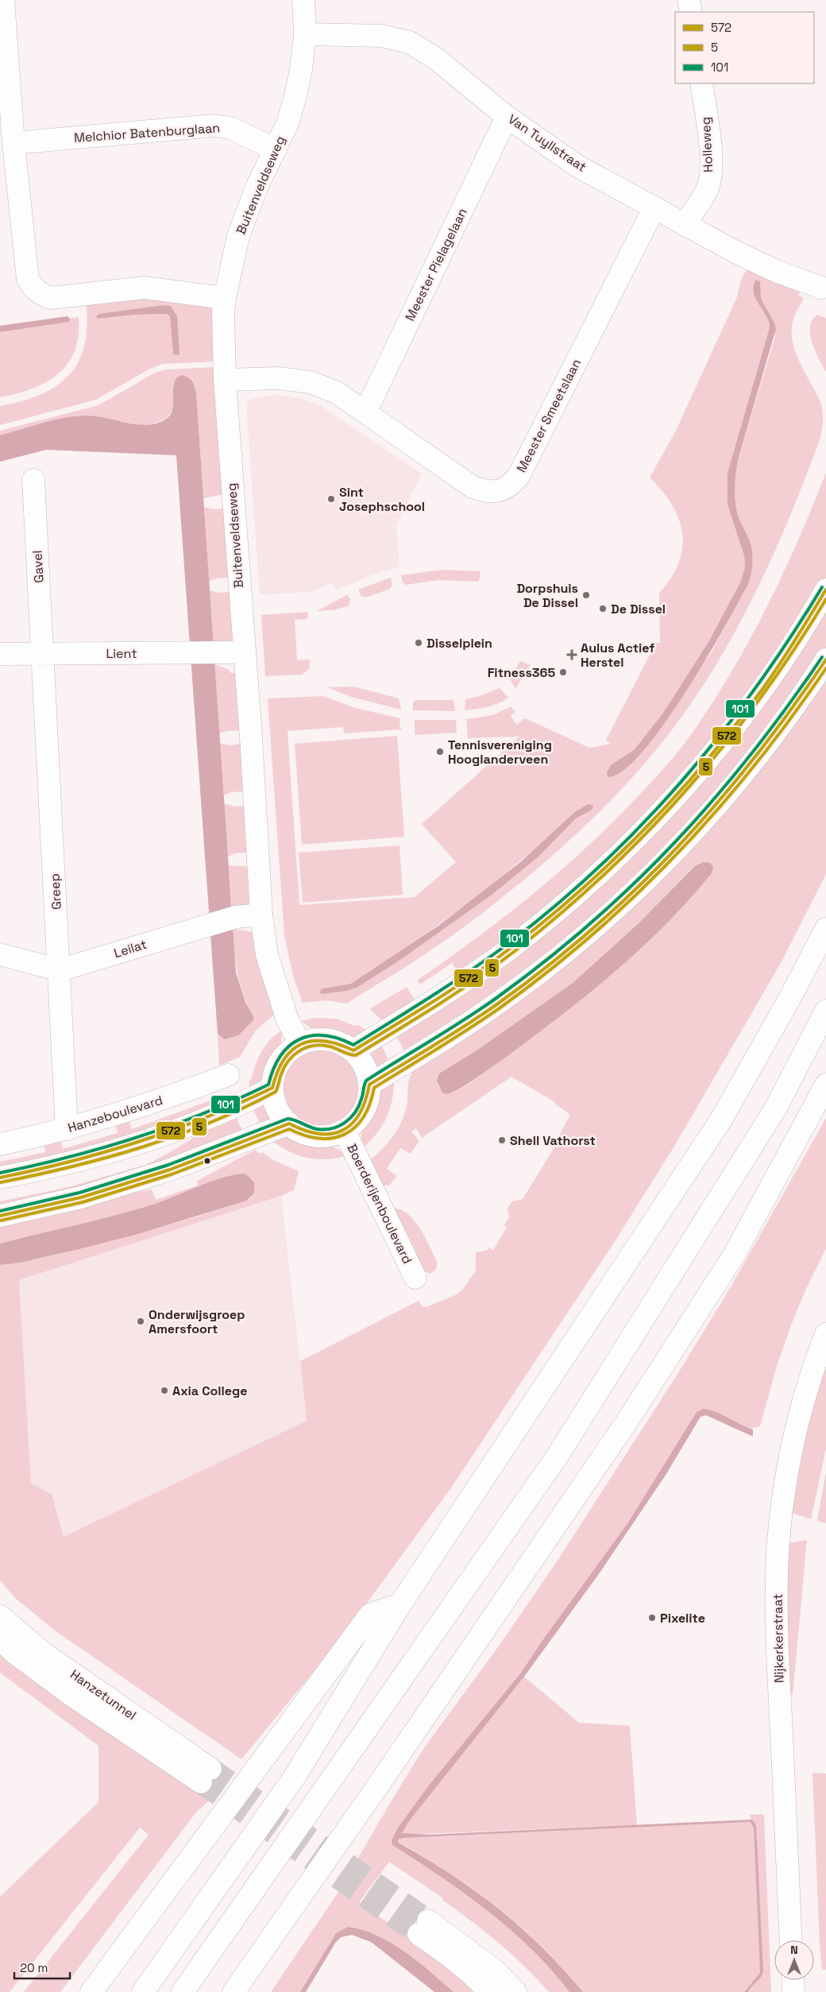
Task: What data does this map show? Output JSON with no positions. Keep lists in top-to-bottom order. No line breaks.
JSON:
{"streets":{"main road":["Melchior Batenburglaan","Van Tuyllstraat","Holleweg","Buitenveldseweg","Meester Pielagelaan","Meester Smeetslaan","Gavel","Lient","Greep","Leilat","Hanzeboulevard","Boerderijenboulevard","Nijkerkerstraat","Hanzetunnel"]},"crossings":[["Melchior Batenburglaan","Buitenveldseweg"],["Van Tuyllstraat","Holleweg"],["Van Tuyllstraat","Buitenveldseweg"],["Van Tuyllstraat","Meester Pielagelaan"],["Van Tuyllstraat","Meester Smeetslaan"],["Buitenveldseweg","Meester Smeetslaan"],["Buitenveldseweg","Lient"],["Buitenveldseweg","Leilat"],["Buitenveldseweg","Boerderijenboulevard"],["Meester Pielagelaan","Meester Smeetslaan"],["Gavel","Lient"],["Gavel","Greep"],["Lient","Greep"],["Greep","Leilat"],["Greep","Hanzeboulevard"]],"places":{"other":["Sint Josephschool","Dorpshuis De Dissel","De Dissel","Disselplein","Fitness365","Tennisvereniging Hooglanderveen","Shell Vathorst","Onderwijsgroep Amersfoort","Axia College","Pixelite"],"health":["Aulus Actief Herstel"]},"lines":["transit line 101","transit line 572","transit line 5"],"legend":["572","5","101"],"scale_bar":"20 m","north":"top"}
